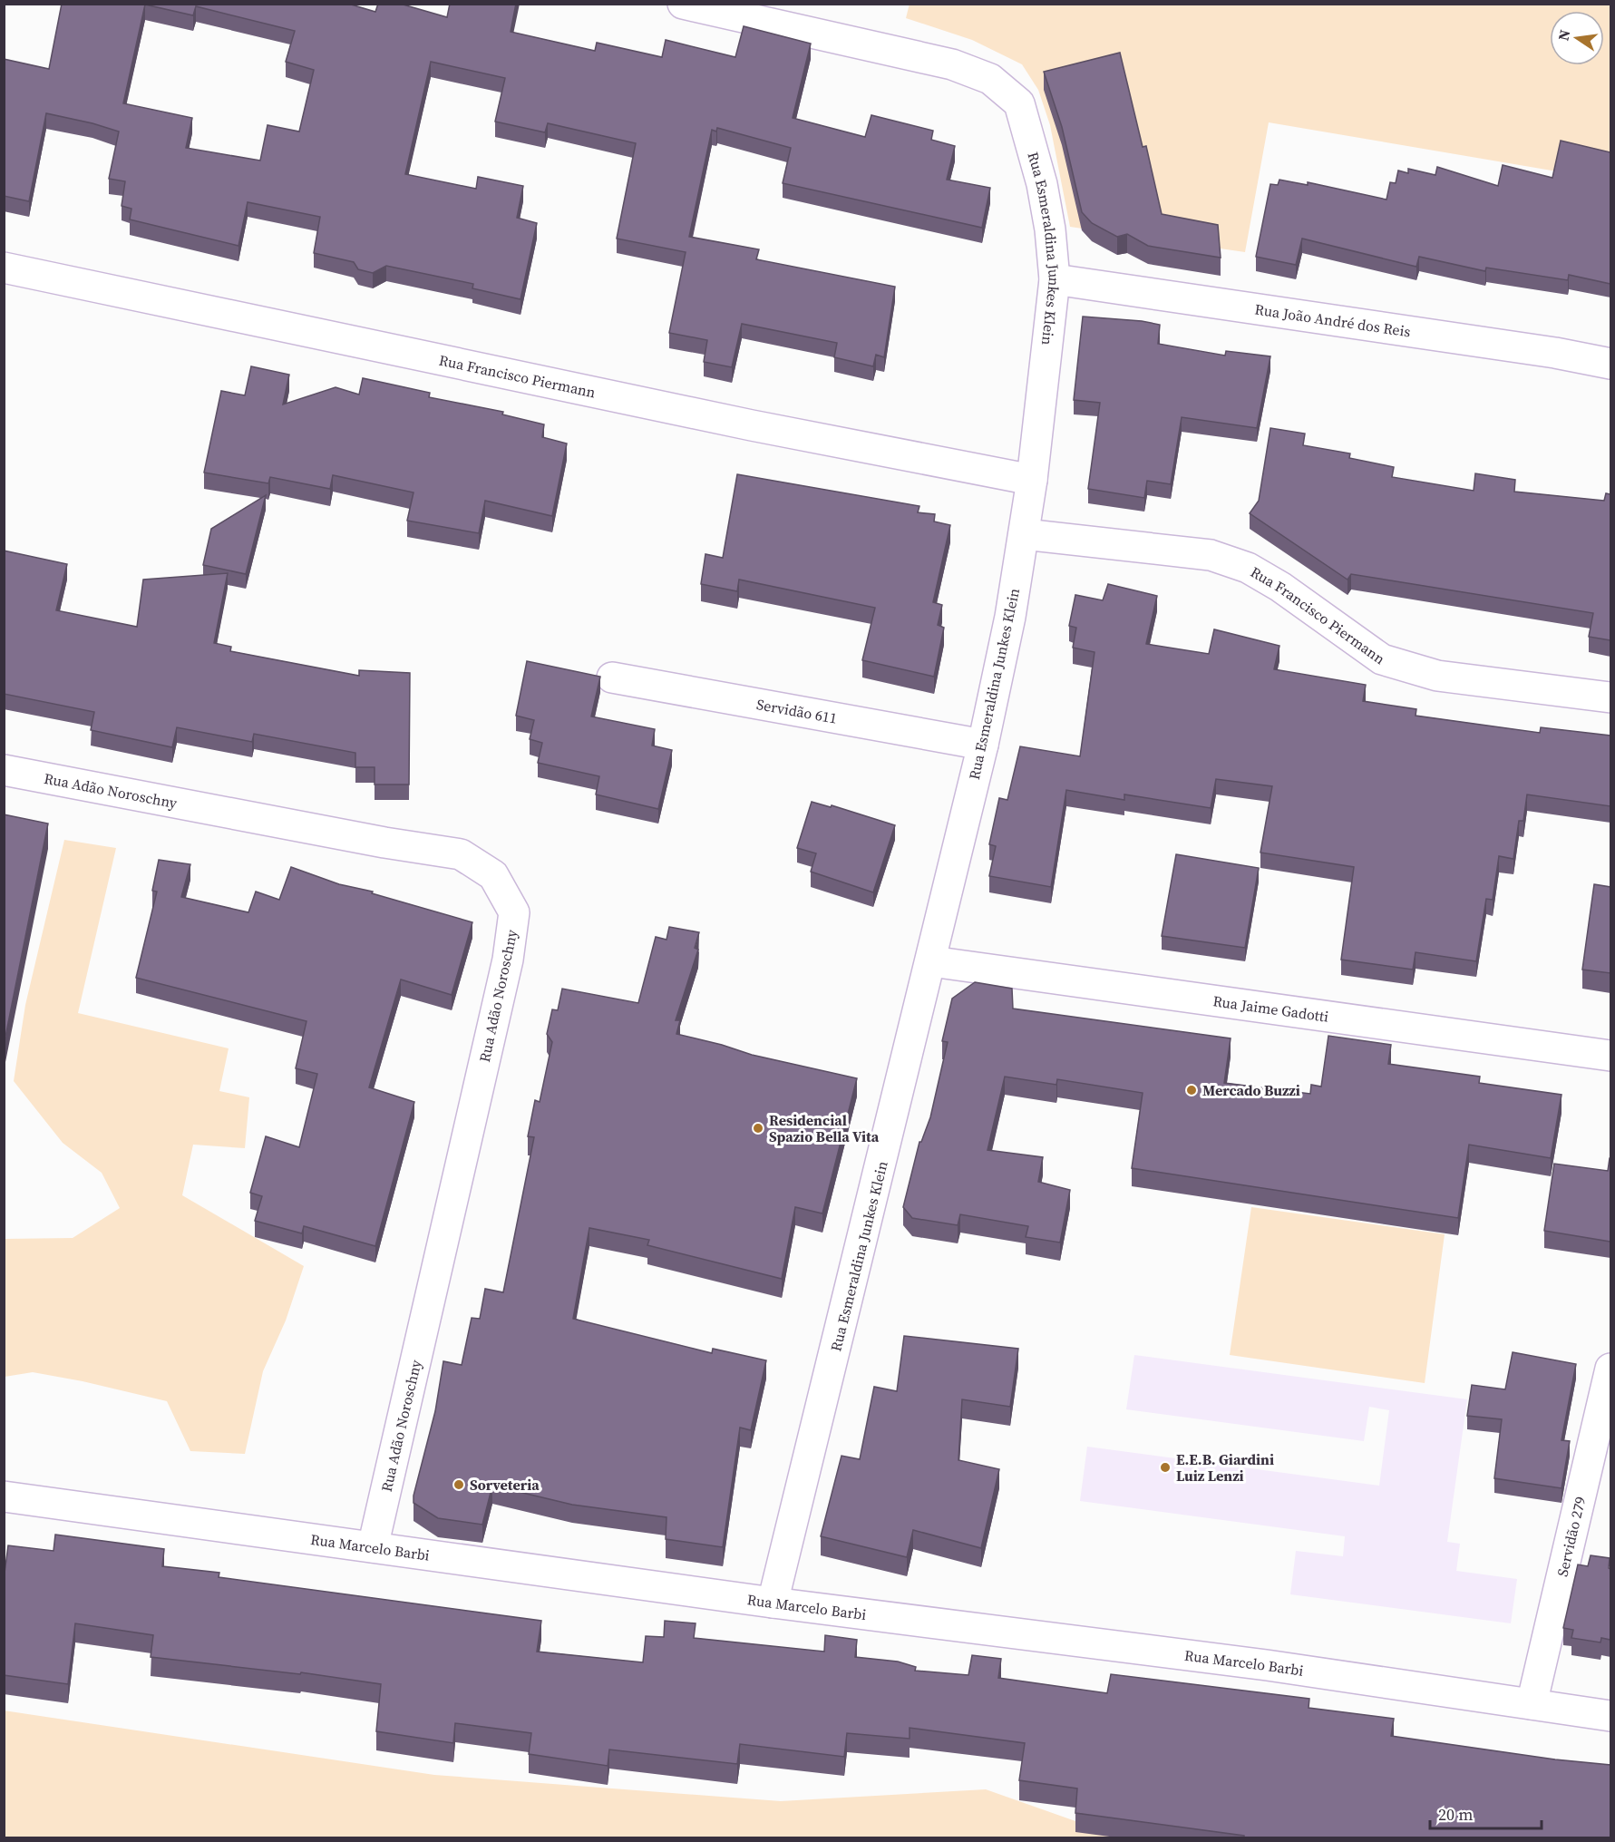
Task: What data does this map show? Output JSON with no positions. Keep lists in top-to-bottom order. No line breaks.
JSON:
{"streets":{"street":["Rua Esmeraldina Junkes Klein","Rua João André dos Reis","Rua Francisco Piermann","Servidão 611","Rua Adão Noroschny","Rua Jaime Gadotti","Servidão 279","Rua Marcelo Barbi"]},"crossings":[["Rua Esmeraldina Junkes Klein","Rua João André dos Reis"],["Rua Esmeraldina Junkes Klein","Rua Francisco Piermann"],["Rua Esmeraldina Junkes Klein","Servidão 611"],["Rua Esmeraldina Junkes Klein","Rua Jaime Gadotti"],["Rua Esmeraldina Junkes Klein","Rua Marcelo Barbi"],["Rua Adão Noroschny","Rua Marcelo Barbi"],["Servidão 279","Rua Marcelo Barbi"]],"places":["Mercado Buzzi","Residencial Spazio Bella Vita","E.E.B. Giardini Luiz Lenzi","Sorveteria"],"scale_bar":"20 m","north":"left"}
